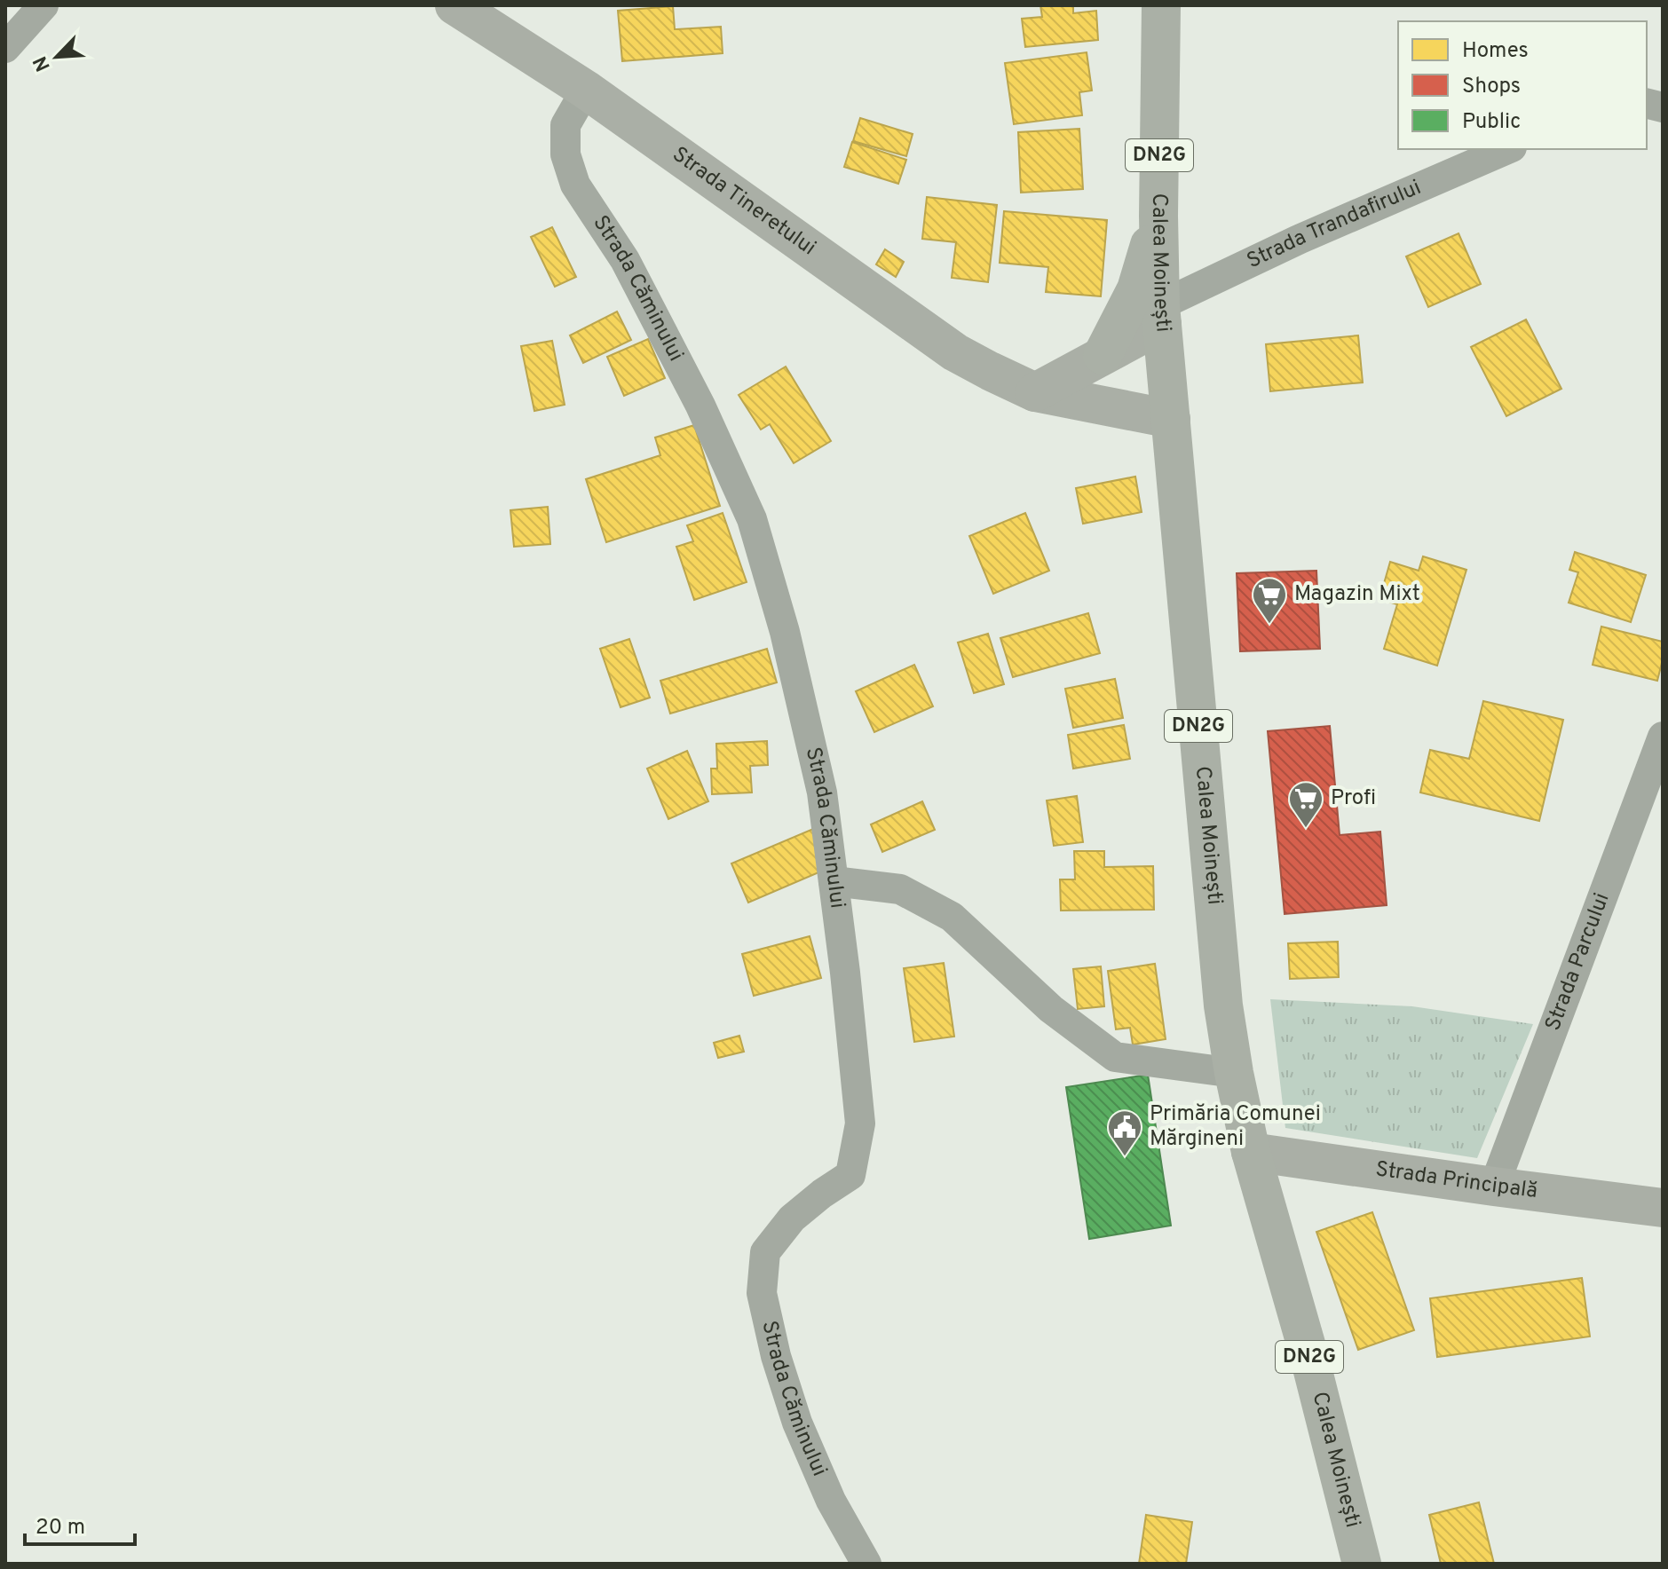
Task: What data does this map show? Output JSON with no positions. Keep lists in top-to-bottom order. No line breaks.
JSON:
{"streets":{"main road":["DN2G","Strada Tineretului","Calea Moinești","Strada Principală"],"street":["Strada Trandafirului","Strada Căminului","Strada Parcului"]},"crossings":[["Strada Tineretului","Calea Moinești"],["Strada Tineretului","Strada Căminului"],["Strada Trandafirului","Calea Moinești"],["Calea Moinești","Strada Principală"],["Strada Parcului","Strada Principală"]],"places":{"supermarket":["Magazin Mixt","Profi"],"public building":["Primăria Comunei Mărgineni"]},"legend":["Homes","Shops","Public"],"scale_bar":"20 m","north":"bottom left"}
